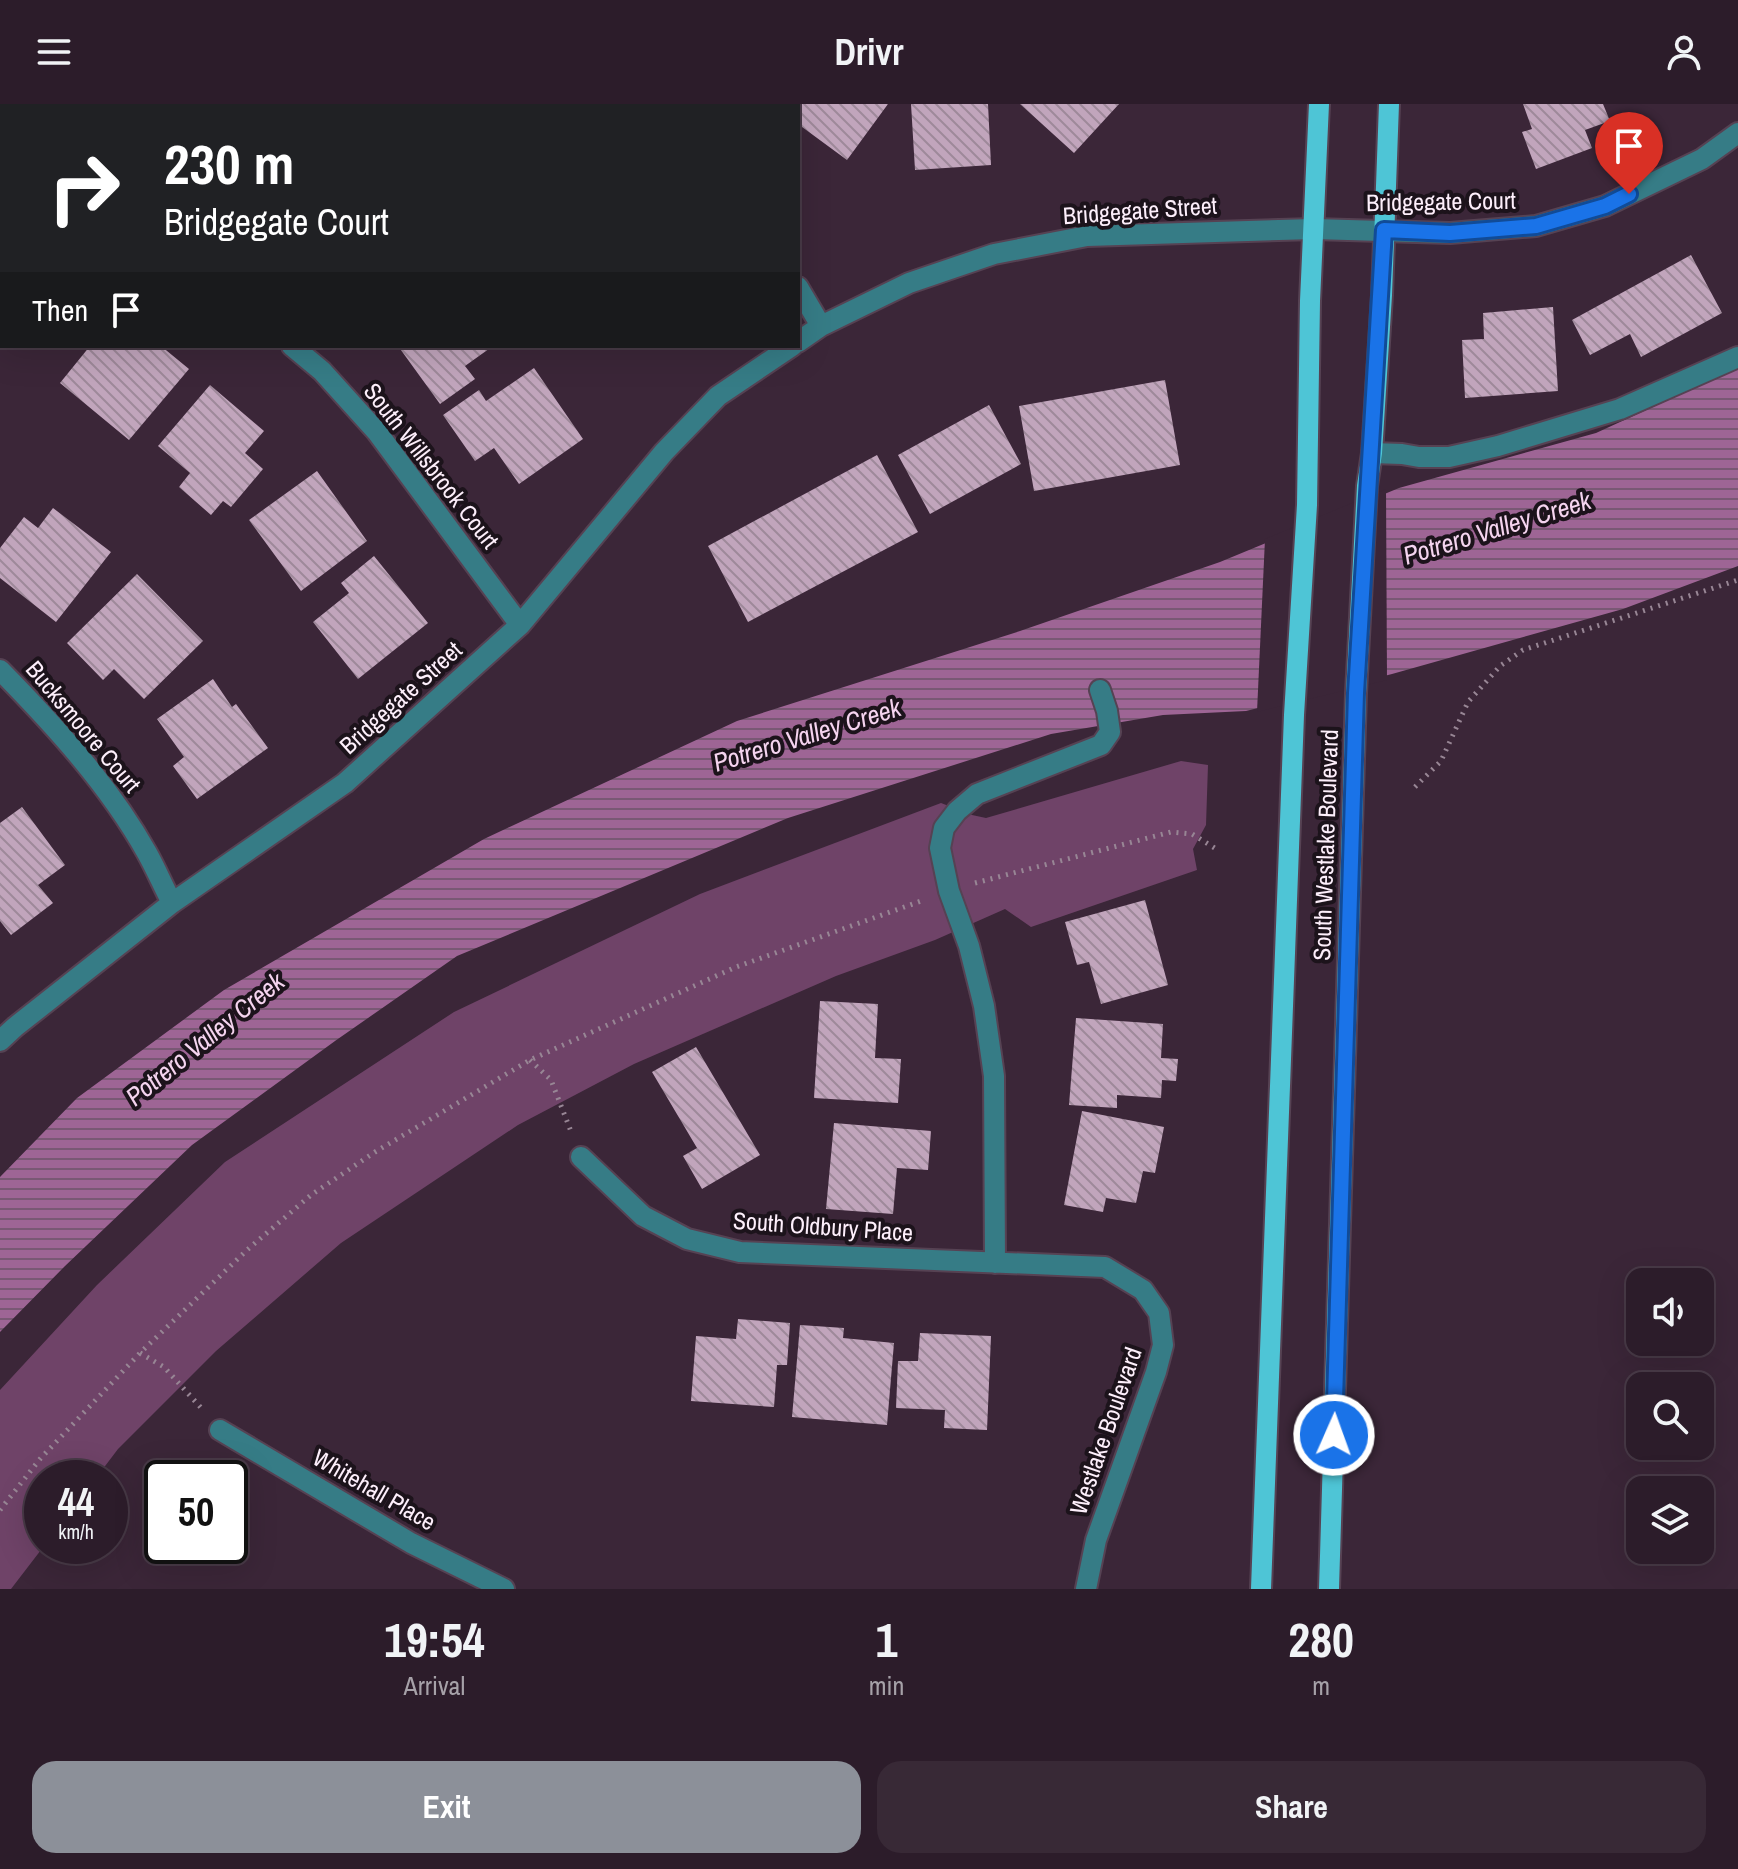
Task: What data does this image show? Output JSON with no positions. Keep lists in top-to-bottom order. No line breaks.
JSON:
{"streets":{"main road":["South Westlake Boulevard"],"street":["Bridgegate Court","Bridgegate Street","South Willsbrook Court","Bucksmoore Court","South Oldbury Place","Westlake Boulevard","Whitehall Place"]},"crossings":[["Bridgegate Court","Bridgegate Street"],["Bridgegate Court","South Westlake Boulevard"],["Bridgegate Street","South Willsbrook Court"],["Bridgegate Street","Bucksmoore Court"],["Bridgegate Street","South Westlake Boulevard"],["South Oldbury Place","Westlake Boulevard"]],"water":["Potrero Valley Creek"],"page":{"header":"Drivr","turn":["230 m","Bridgegate Court"],"then":"Then","speed":"44 km/h","limit":"50","eta":["19:54","Arrival","1","min","280","m"],"buttons":["Exit","Share"]}}
